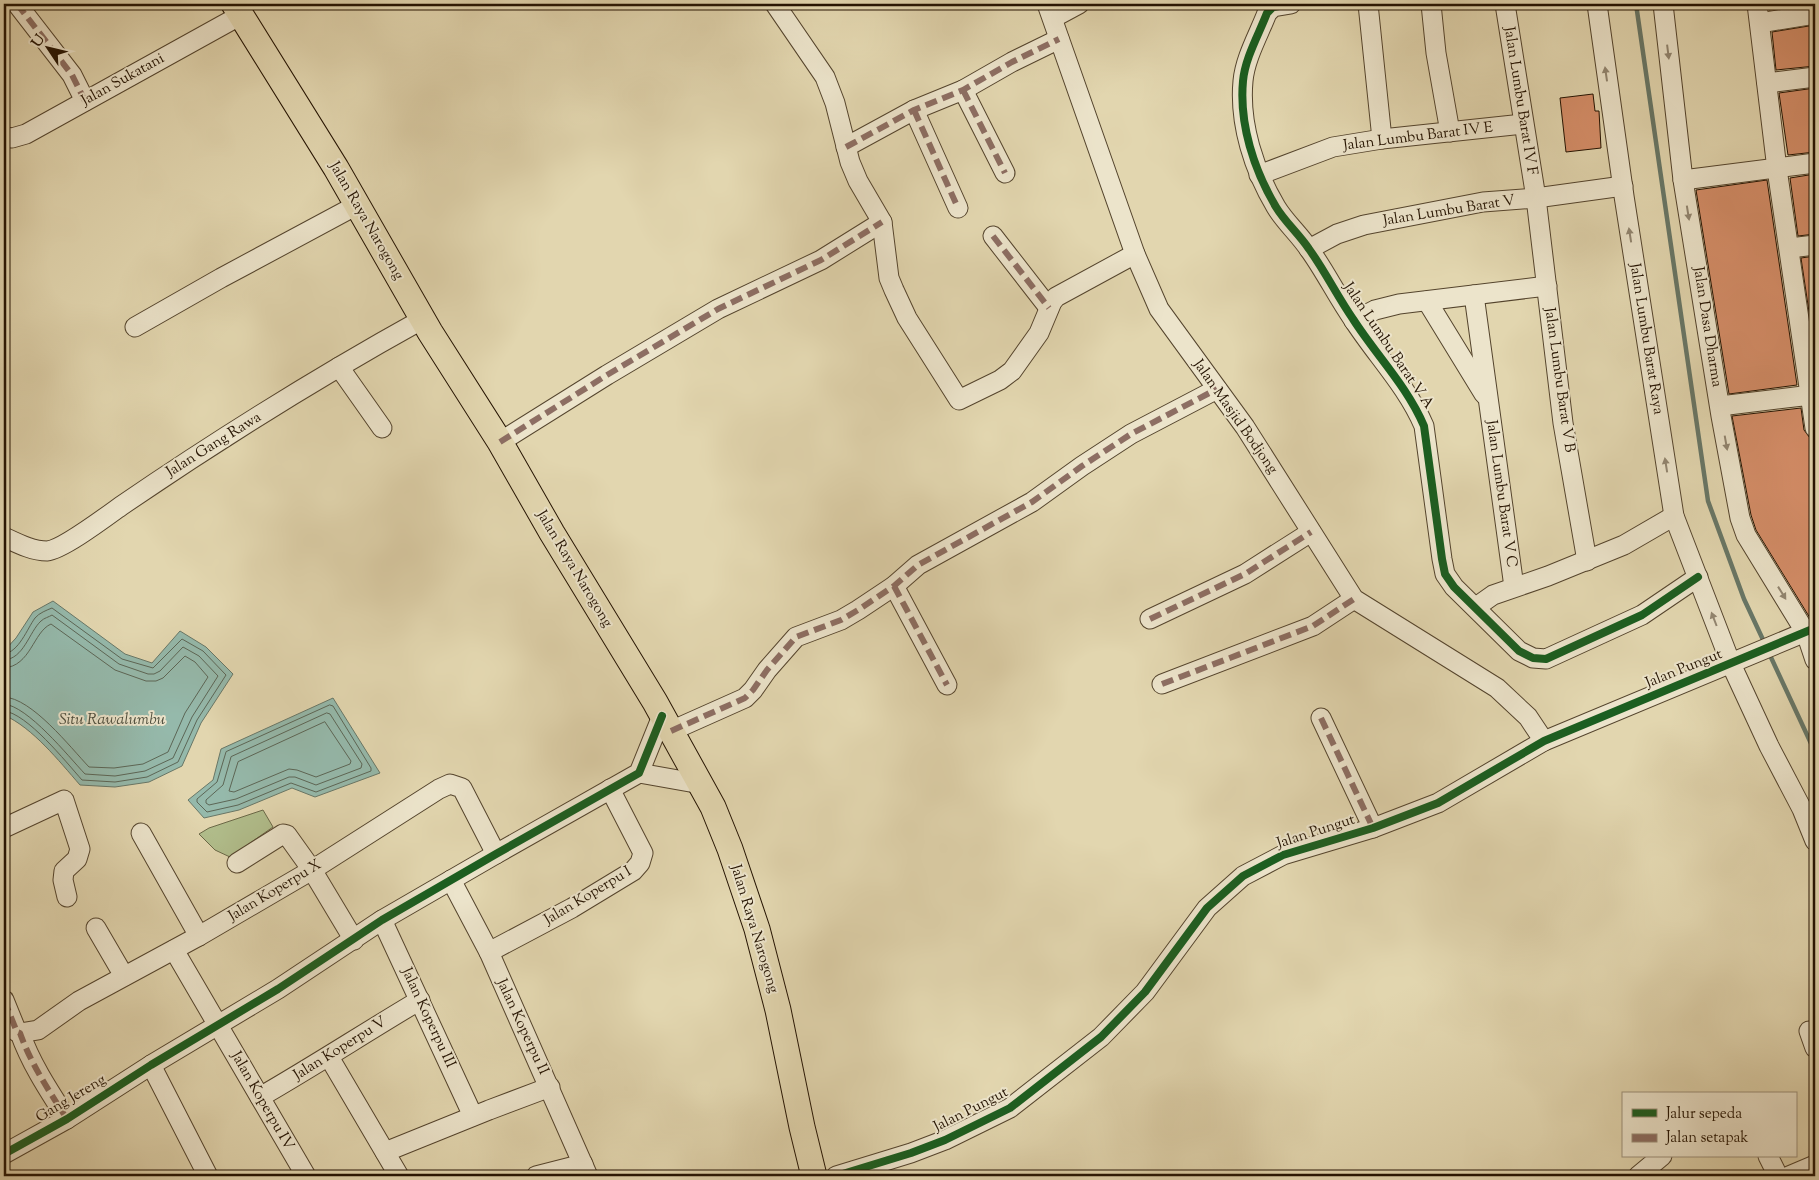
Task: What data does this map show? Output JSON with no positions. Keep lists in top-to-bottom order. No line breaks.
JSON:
{"streets":{"main road":["Jalan Raya Narogong"],"street":["Jalan Sukatani","Jalan Lumbu Barat IV F","Jalan Lumbu Barat IV E","Jalan Lumbu Barat V","Jalan Dasa Dharma","Jalan Lumbu Barat Raya","Jalan Lumbu Barat V A","Jalan Lumbu Barat V B","Jalan Masjid Bodjong","Jalan Gang Rawa","Jalan Lumbu Barat V C","Jalan Pungut","Jalan Koperpu X","Jalan Koperpu I","Jalan Koperpu III","Jalan Koperpu II","Jalan Koperpu V","Gang Jereng","Jalan Koperpu IV"]},"crossings":[["Jalan Sukatani","Jalan Raya Narogong"],["Jalan Lumbu Barat IV F","Jalan Lumbu Barat IV E"],["Jalan Lumbu Barat IV F","Jalan Lumbu Barat V"],["Jalan Lumbu Barat IV F","Jalan Lumbu Barat V B"],["Jalan Lumbu Barat IV E","Jalan Lumbu Barat V A"],["Jalan Lumbu Barat V","Jalan Lumbu Barat Raya"],["Jalan Lumbu Barat V","Jalan Lumbu Barat V A"],["Jalan Lumbu Barat V","Jalan Lumbu Barat V B"],["Jalan Raya Narogong","Jalan Gang Rawa"],["Jalan Dasa Dharma","Jalan Pungut"],["Jalan Lumbu Barat Raya","Jalan Lumbu Barat V A"],["Jalan Lumbu Barat Raya","Jalan Pungut"],["Jalan Masjid Bodjong","Jalan Pungut"],["Jalan Koperpu X","Gang Jereng"],["Jalan Koperpu X","Jalan Koperpu IV"],["Jalan Koperpu I","Jalan Koperpu II"],["Jalan Koperpu I","Gang Jereng"],["Jalan Koperpu III","Jalan Koperpu V"],["Jalan Koperpu III","Gang Jereng"],["Jalan Koperpu II","Gang Jereng"],["Jalan Koperpu V","Jalan Koperpu IV"],["Gang Jereng","Jalan Koperpu IV"]],"water":["Situ Rawalumbu"],"legend":["Jalur sepeda","Jalan setapak"],"north":"top left"}
